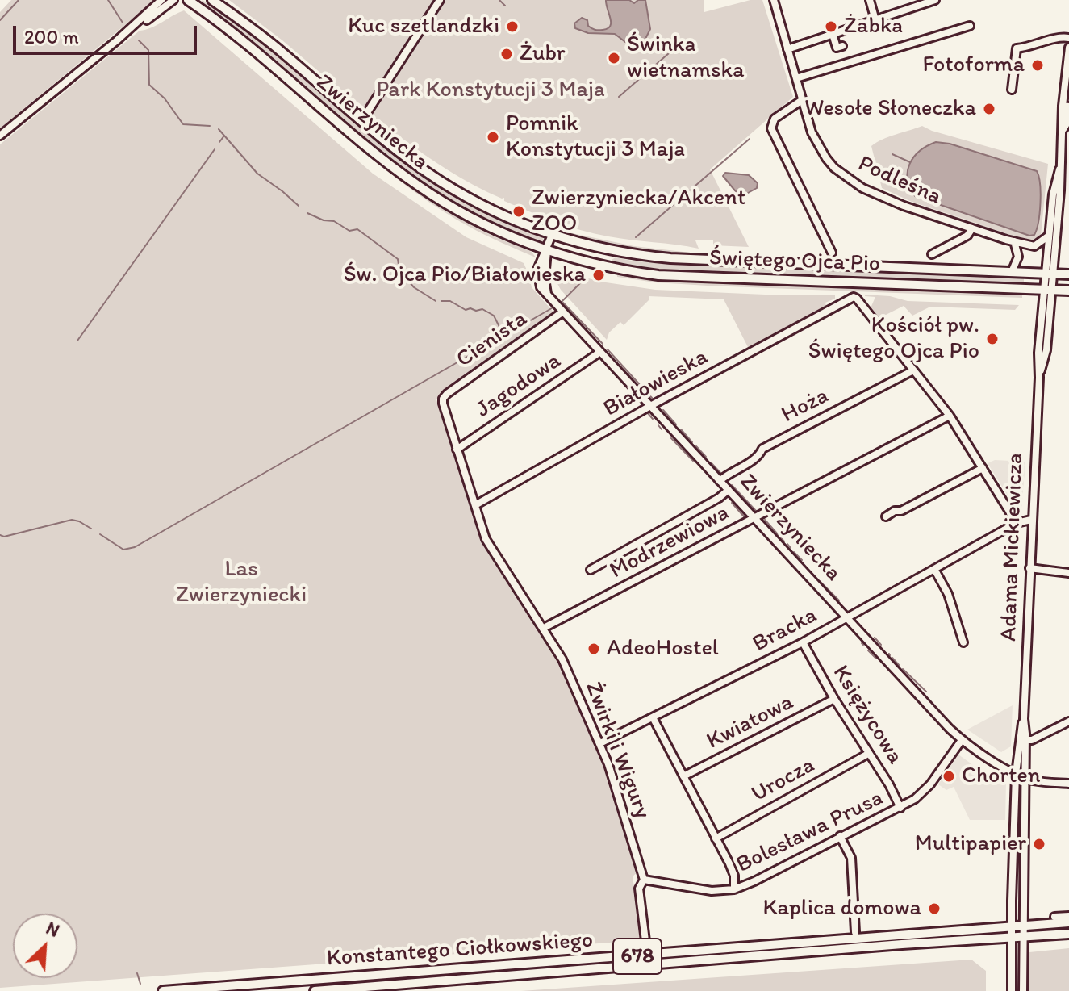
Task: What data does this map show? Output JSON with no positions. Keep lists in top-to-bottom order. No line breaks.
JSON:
{"streets":{"main road":["Zwierzyniecka","Świętego Ojca Pio","Konstantego Ciołkowskiego","678"],"street":["Podleśna","Cienista","Białowieska","Jagodowa","Hoża","Modrzewiowa","Adama Mickiewicza","Bracka","Księżycowa","Kwiatowa","Żwirki i Wigury","Urocza","Bolesława Prusa"]},"crossings":[["Zwierzyniecka","Świętego Ojca Pio"],["Zwierzyniecka","Cienista"],["Zwierzyniecka","Białowieska"],["Zwierzyniecka","Jagodowa"],["Zwierzyniecka","Hoża"],["Zwierzyniecka","Modrzewiowa"],["Zwierzyniecka","Adama Mickiewicza"],["Zwierzyniecka","Bracka"],["Zwierzyniecka","Bolesława Prusa"],["Podleśna","Adama Mickiewicza"],["Świętego Ojca Pio","Adama Mickiewicza"],["Cienista","Żwirki i Wigury"],["Białowieska","Hoża"],["Białowieska","Żwirki i Wigury"],["Jagodowa","Żwirki i Wigury"],["Modrzewiowa","Żwirki i Wigury"],["Adama Mickiewicza","Bracka"],["Adama Mickiewicza","Konstantego Ciołkowskiego"],["Bracka","Księżycowa"],["Bracka","Żwirki i Wigury"],["Księżycowa","Kwiatowa"],["Księżycowa","Urocza"],["Księżycowa","Bolesława Prusa"],["Żwirki i Wigury","Bolesława Prusa"]],"parks":["Park Konstytucji 3 Maja","Las Zwierzyniecki"],"places":["Kuc szetlandzki","Żabka","Żubr","Świnka wietnamska","Fotoforma","Wesołe Słoneczka","Pomnik Konstytucji 3 Maja","Zwierzyniecka/Akcent ZOO","Św. Ojca Pio/Białowieska","Kościół pw. Świętego Ojca Pio","AdeoHostel","Chorten","Multipapier","Kaplica domowa"],"scale_bar":"200 m","north":"top right"}
